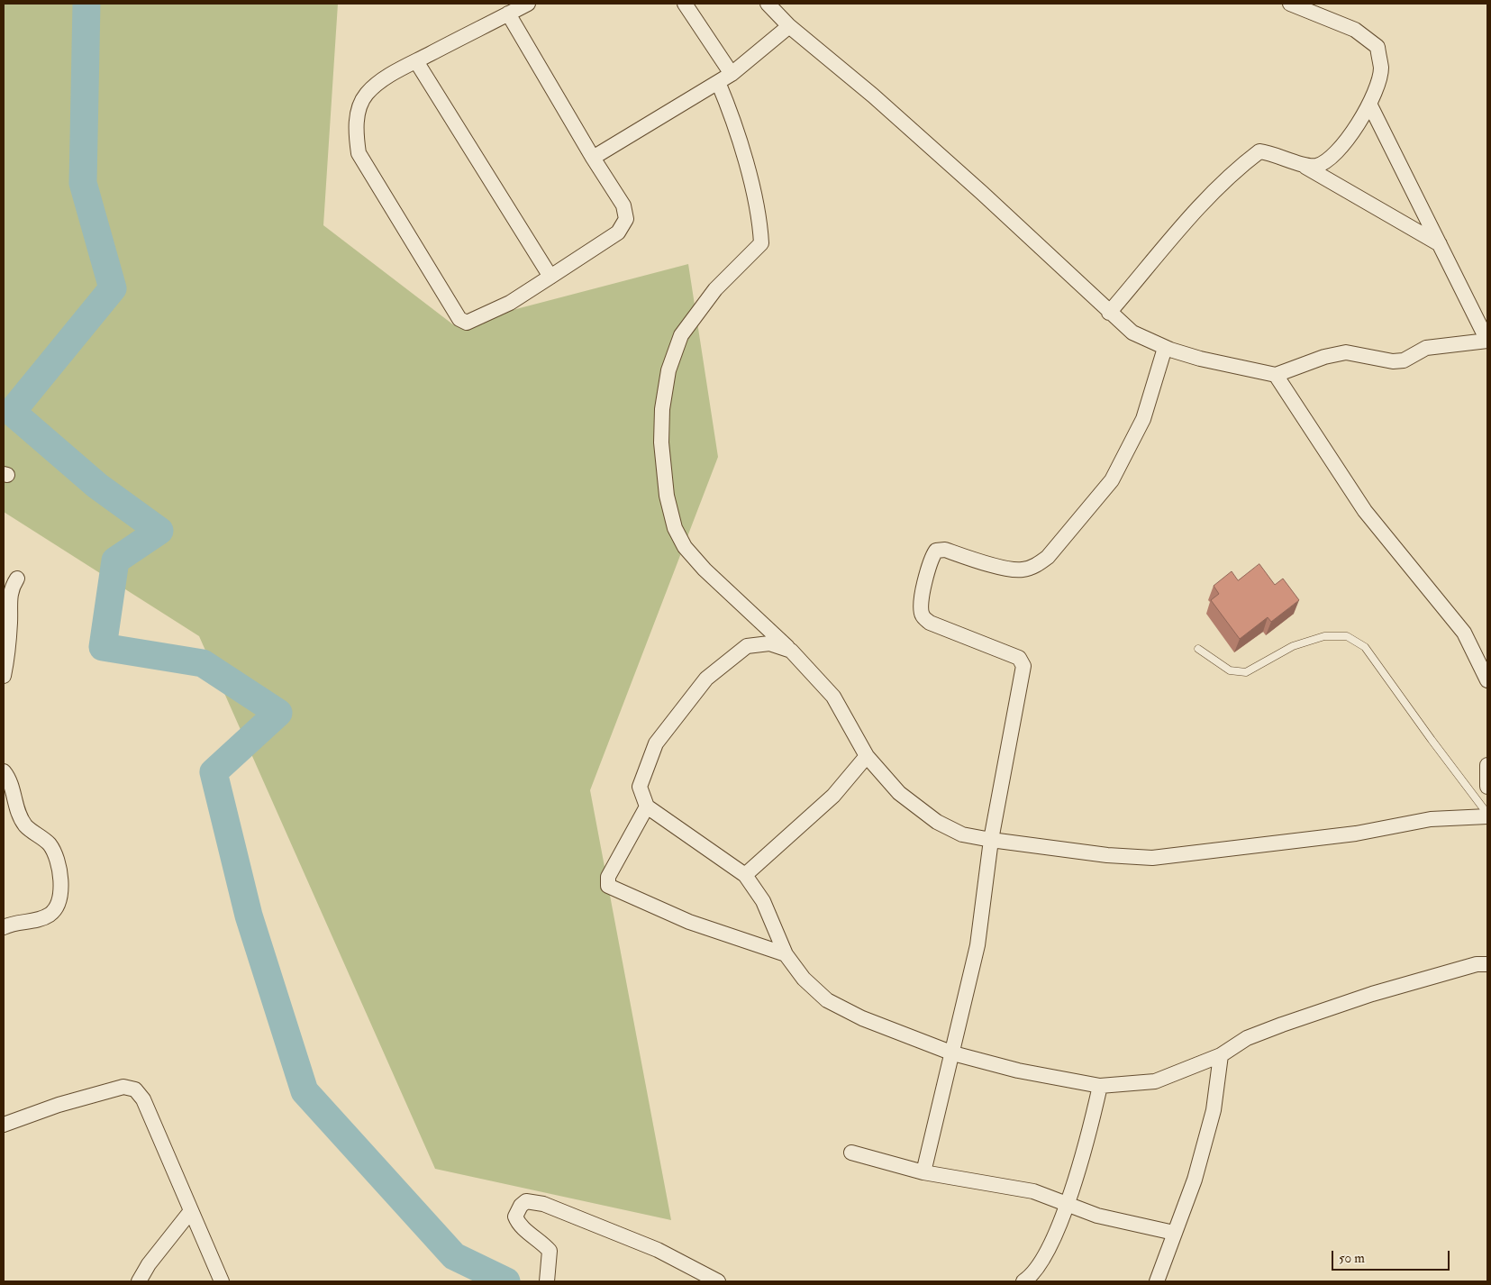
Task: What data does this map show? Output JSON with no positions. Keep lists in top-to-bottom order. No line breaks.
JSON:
{"scale_bar":"50 m"}
